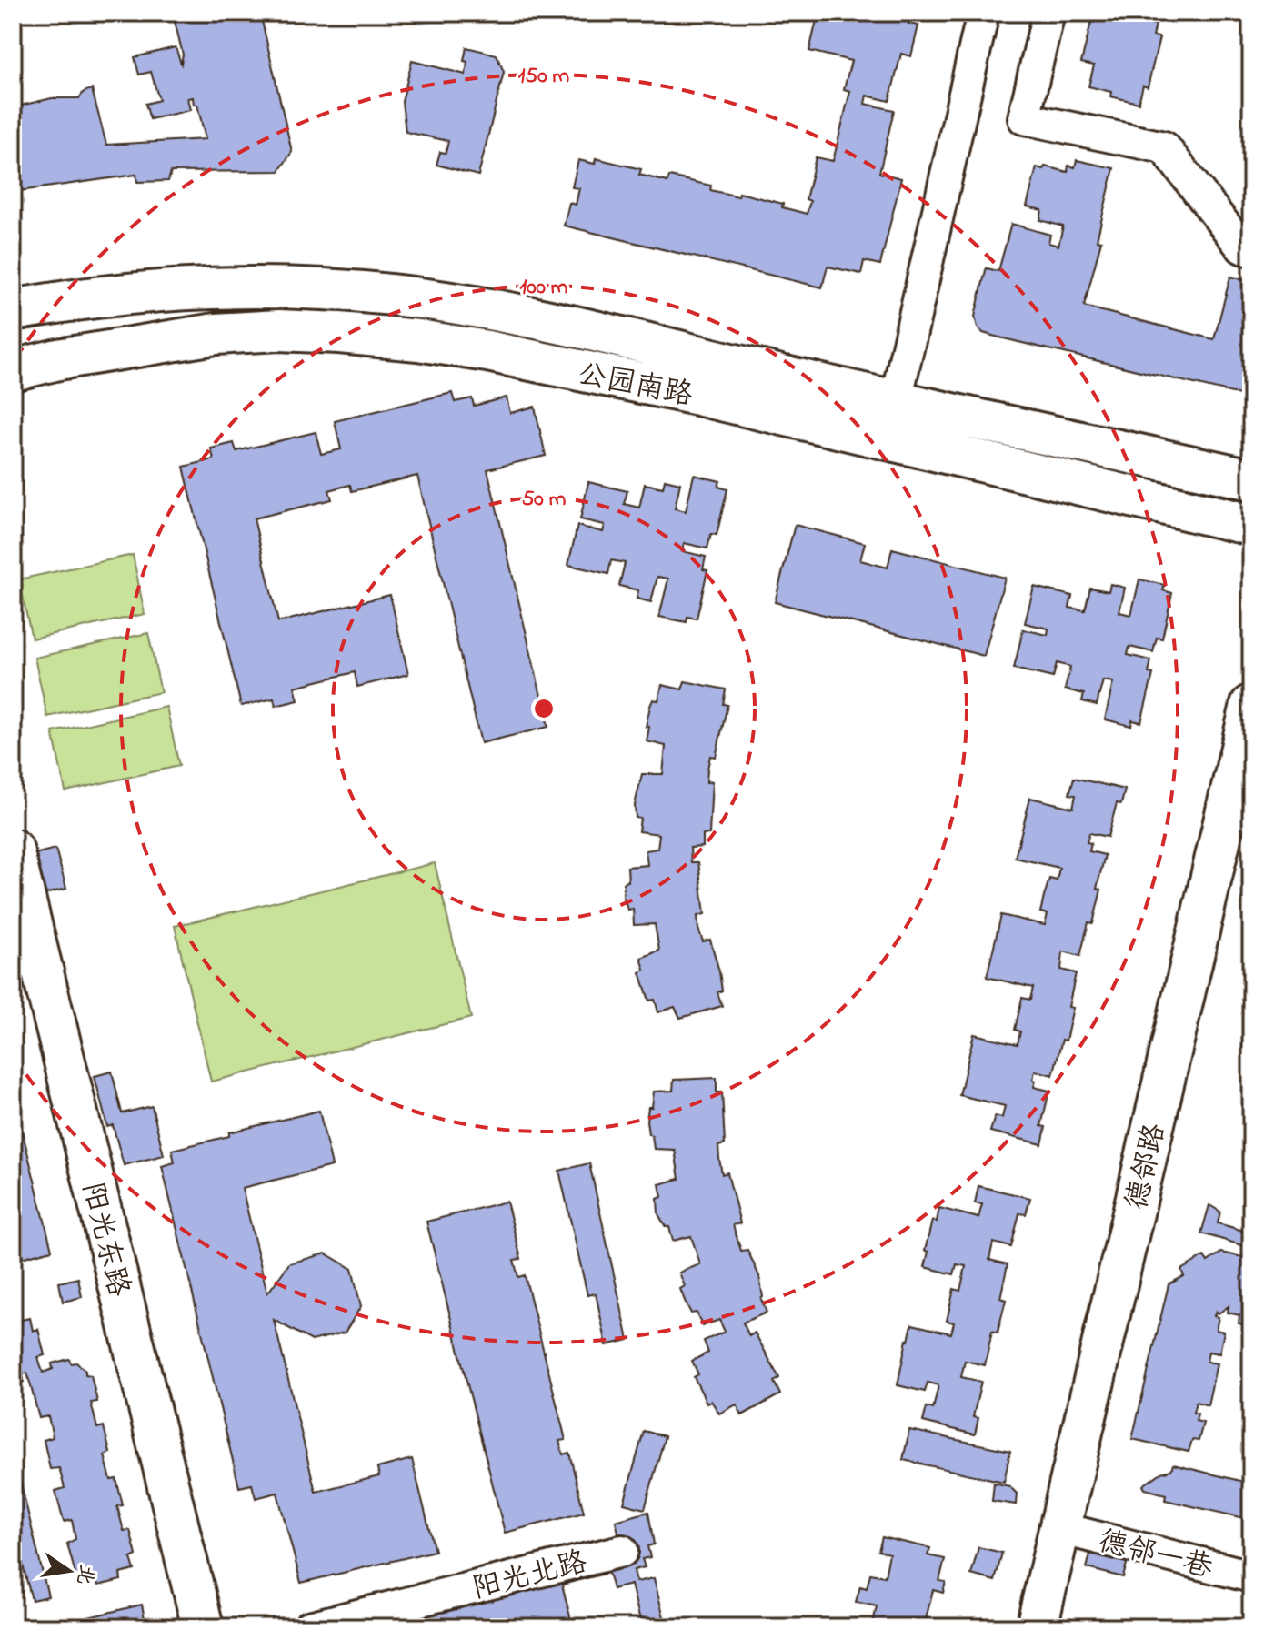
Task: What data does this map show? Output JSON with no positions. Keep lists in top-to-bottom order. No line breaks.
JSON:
{"streets":{"main road":["公园南路","德邻路","阳光东路"],"street":["德邻一巷","阳光北路"]},"crossings":[["德邻路","德邻一巷"]],"north":"right","rings":["150 m","100 m","50 m"]}
